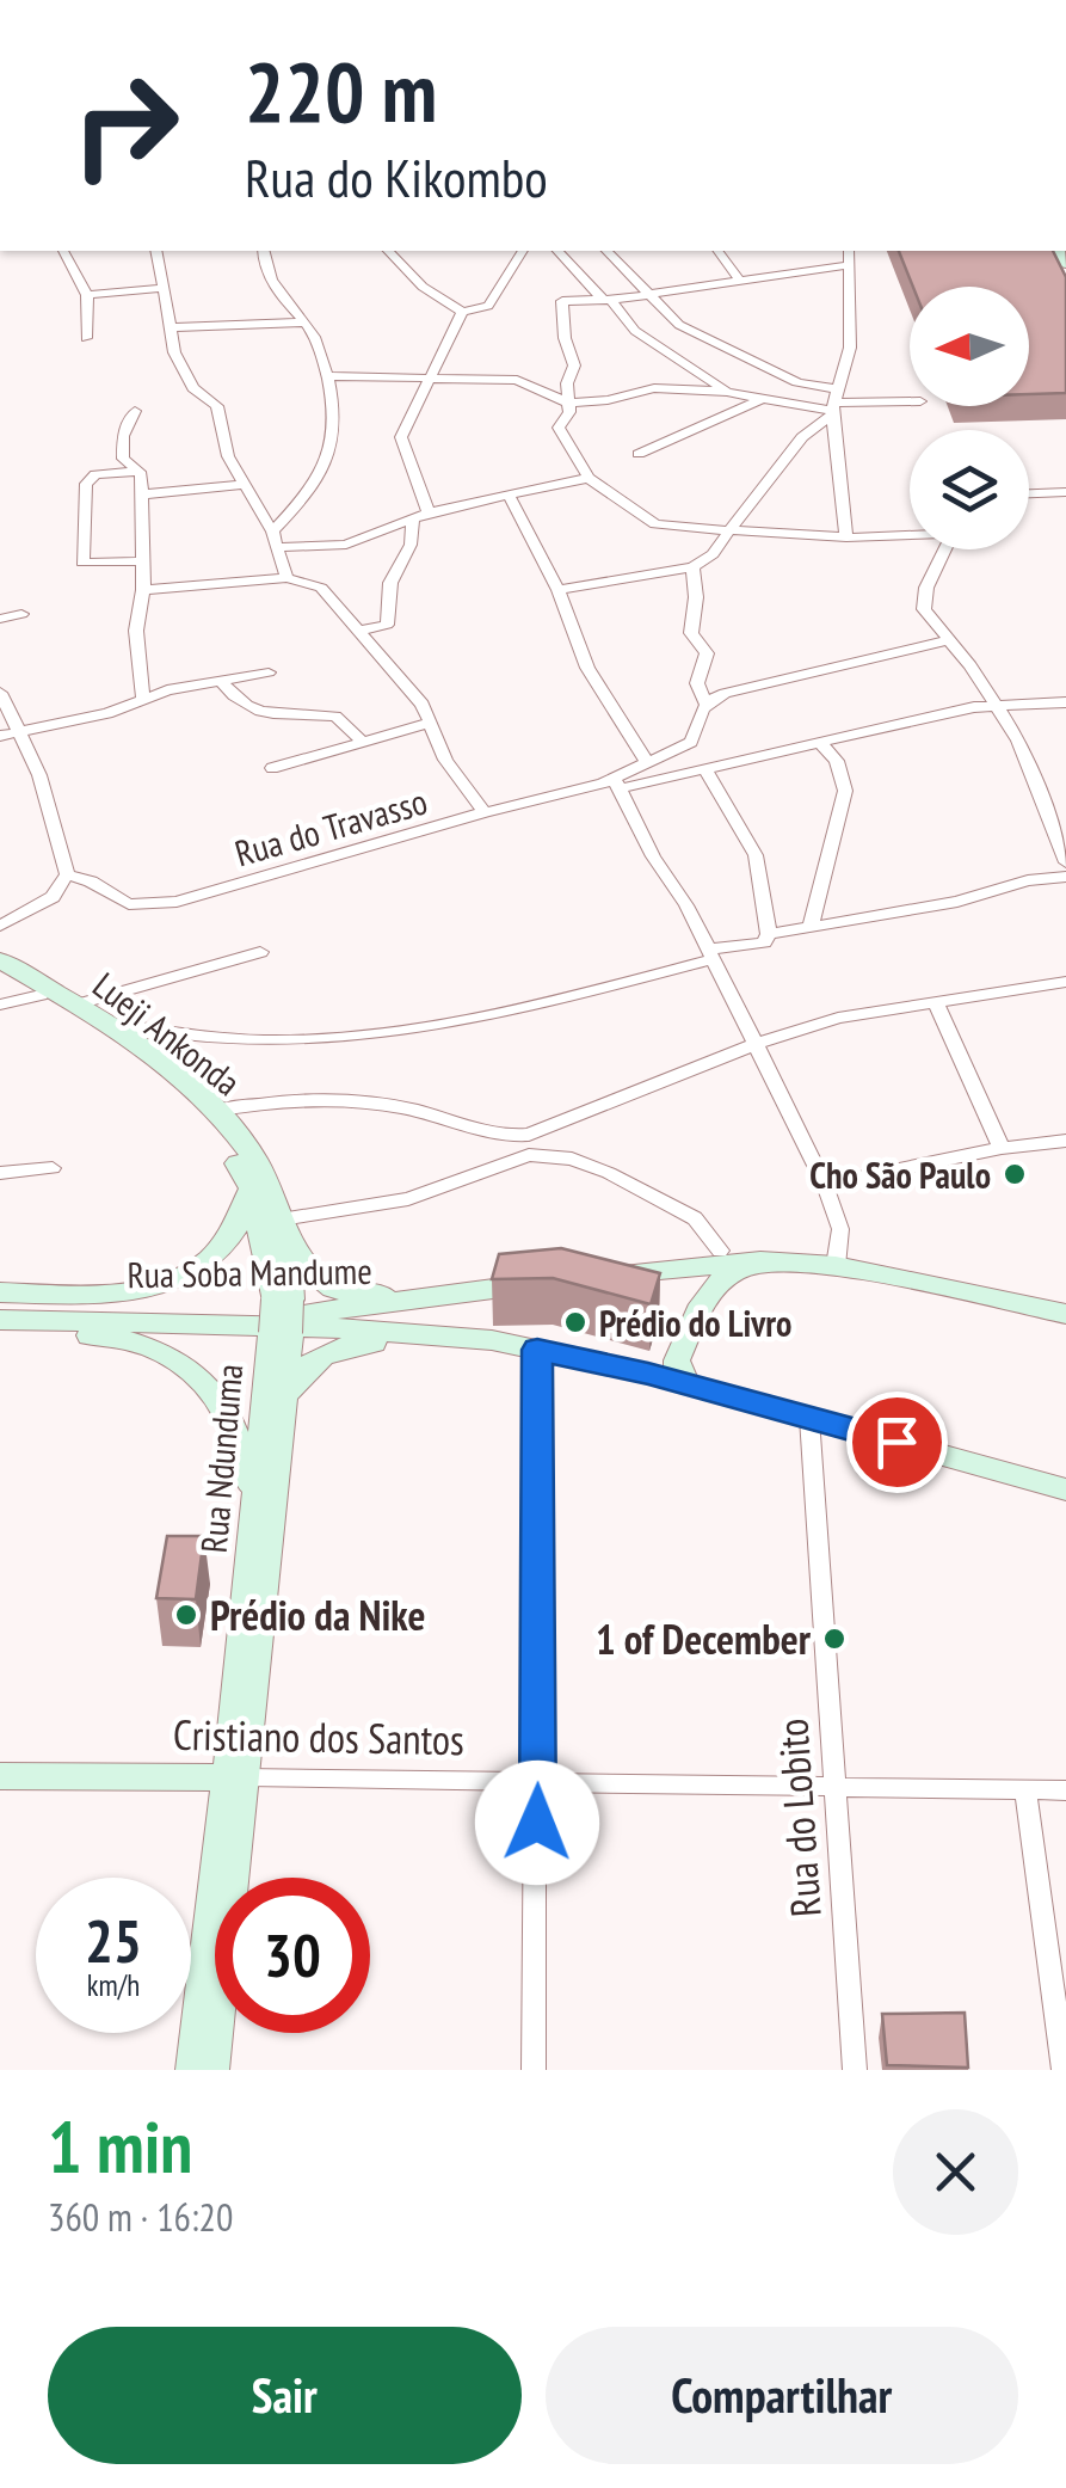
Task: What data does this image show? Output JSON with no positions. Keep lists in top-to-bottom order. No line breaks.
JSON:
{"streets":{"main road":["Lueji Ankonda","Rua Soba Mandume","Rua Ndunduma","Cristiano dos Santos"],"street":["Rua do Travasso","Rua do Lobito"]},"crossings":[["Lueji Ankonda","Rua Ndunduma"],["Rua Soba Mandume","Rua Ndunduma"],["Rua Ndunduma","Cristiano dos Santos"],["Cristiano dos Santos","Rua do Lobito"]],"places":["Cho São Paulo","Prédio do Livro","Prédio da Nike","1 of December"],"north":"left","page":{"turn":["220 m","Rua do Kikombo"],"speed":"25 km/h","limit":"30","heading":["1 min","360 m · 16:20"],"buttons":["Sair","Compartilhar"]}}
